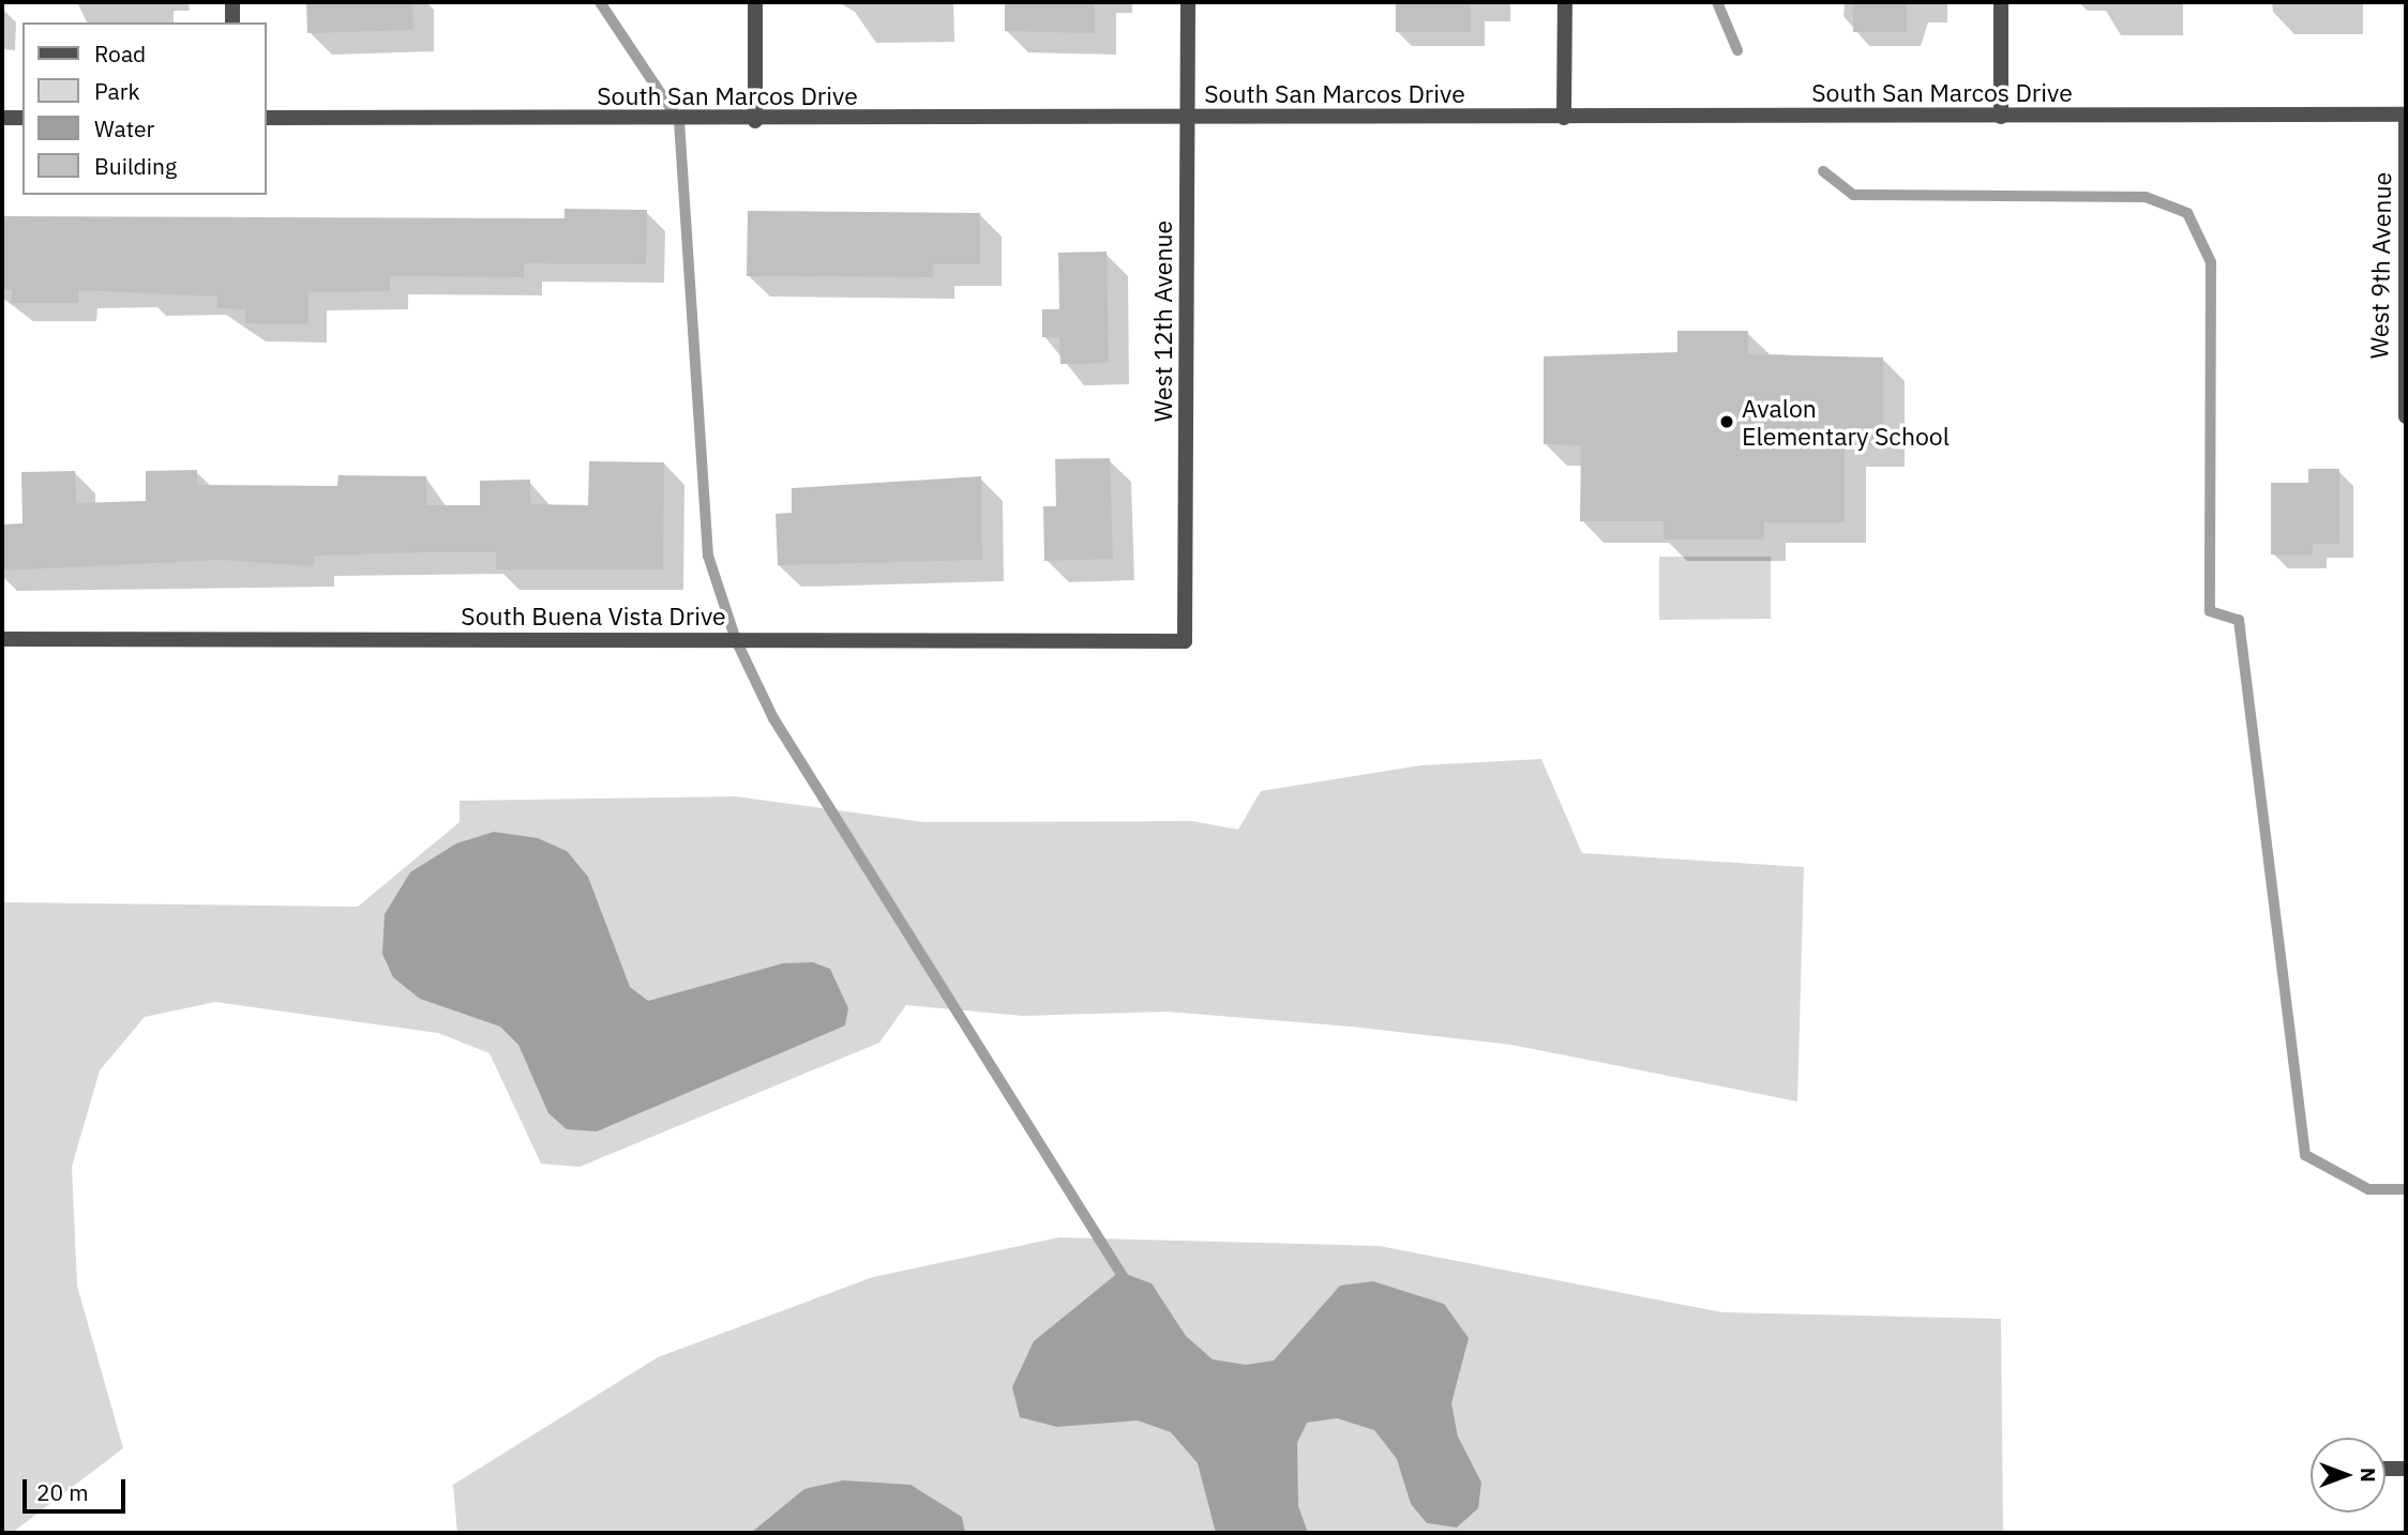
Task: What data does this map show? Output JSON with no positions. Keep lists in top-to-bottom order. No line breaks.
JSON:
{"streets":{"street":["South San Marcos Drive","West 9th Avenue","West 12th Avenue","South Buena Vista Drive"]},"crossings":[["South San Marcos Drive","West 9th Avenue"],["South San Marcos Drive","West 12th Avenue"],["West 12th Avenue","South Buena Vista Drive"]],"places":["Avalon Elementary School"],"legend":["Road","Park","Water","Building"],"scale_bar":"20 m","north":"right"}
